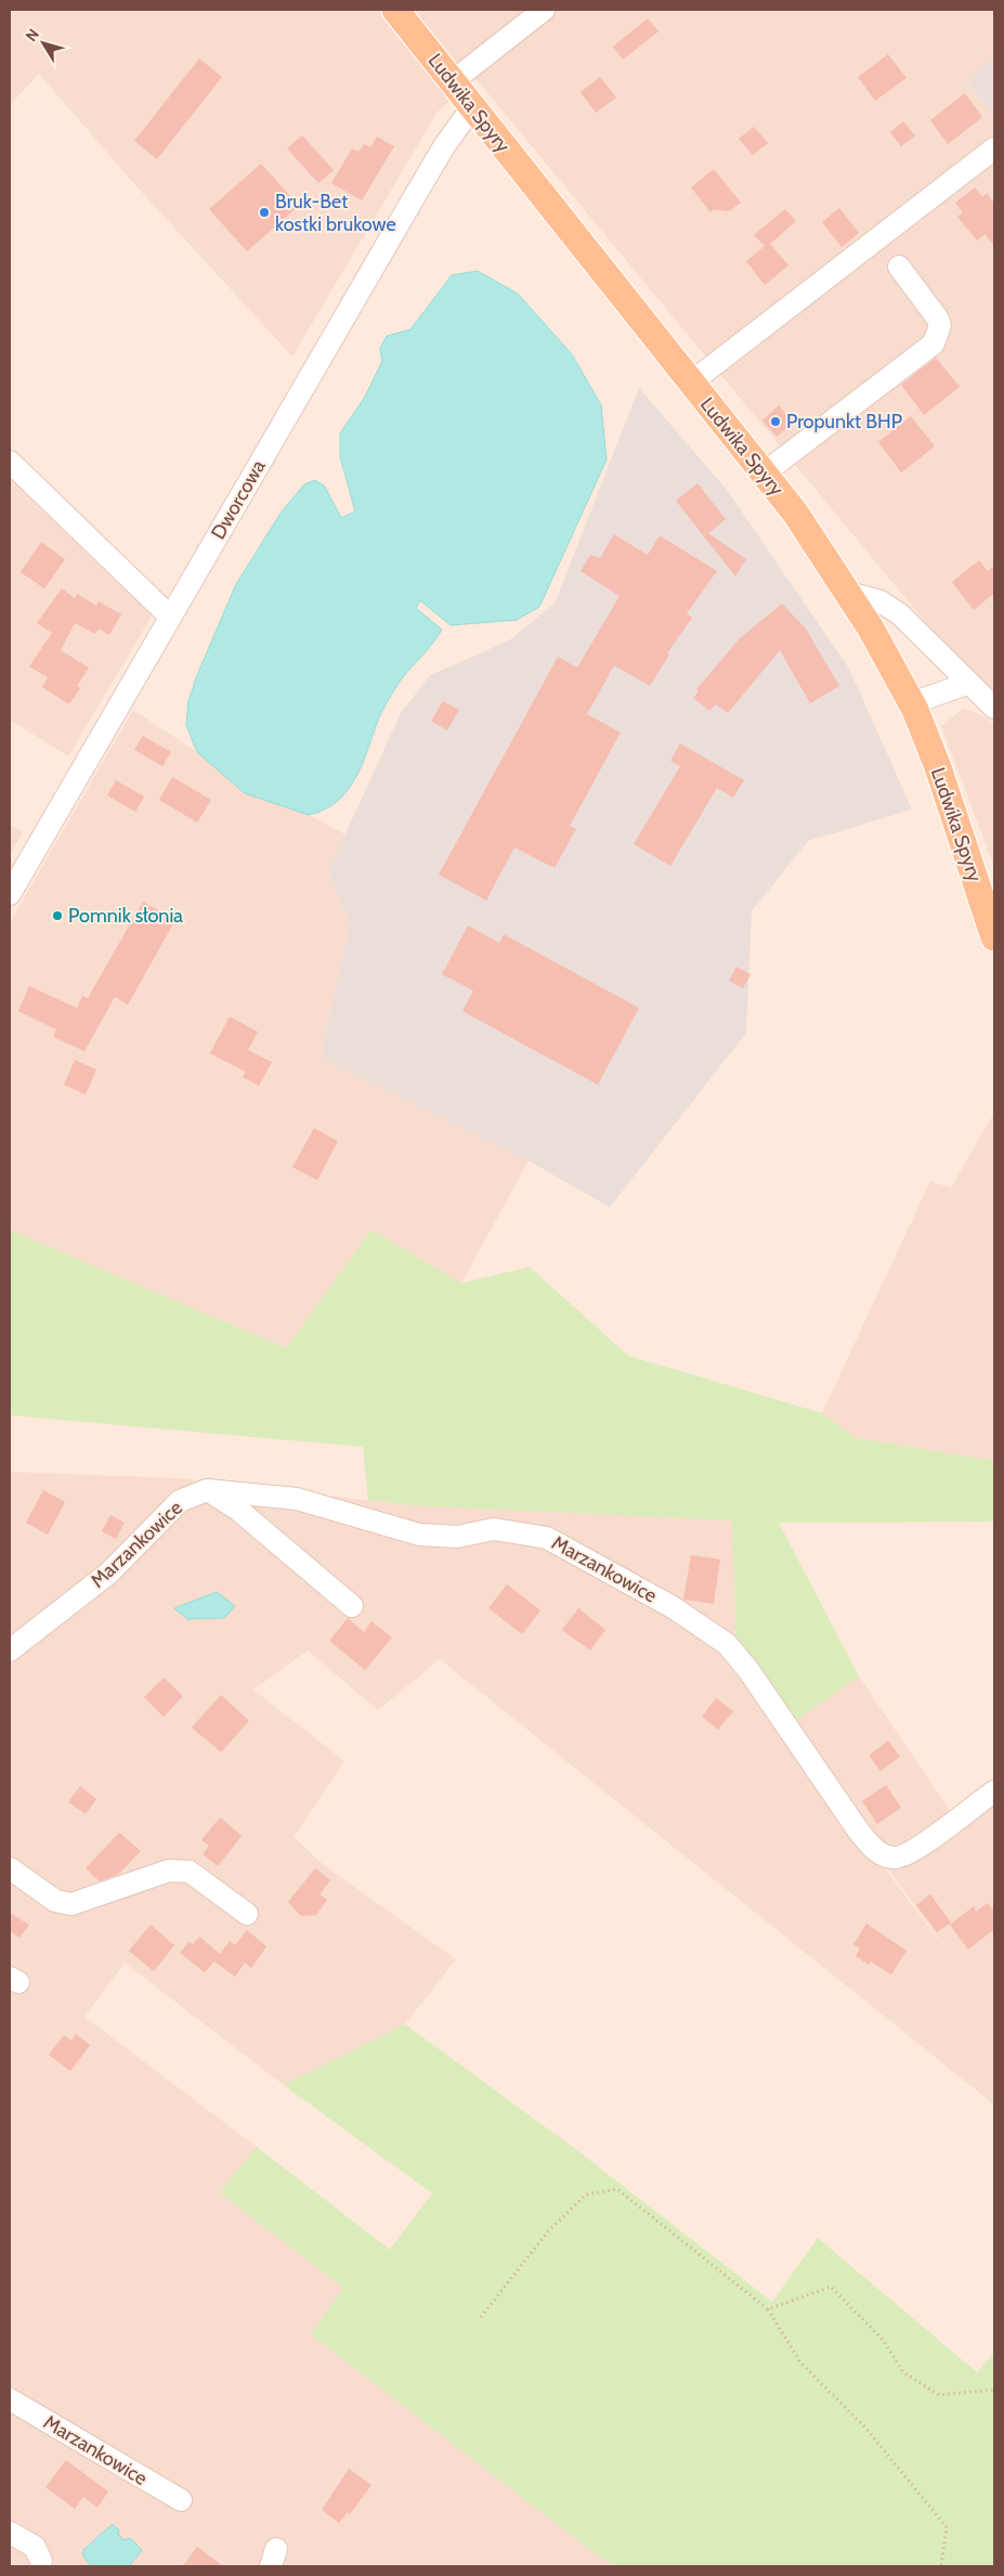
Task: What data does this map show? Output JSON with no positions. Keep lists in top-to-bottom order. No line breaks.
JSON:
{"streets":{"main road":["Ludwika Spyry"],"street":["Dworcowa","Marzankowice"]},"crossings":[["Ludwika Spyry","Dworcowa"]],"places":["Bruk-Bet kostki brukowe","Propunkt BHP","Pomnik słonia"],"north":"top left"}
